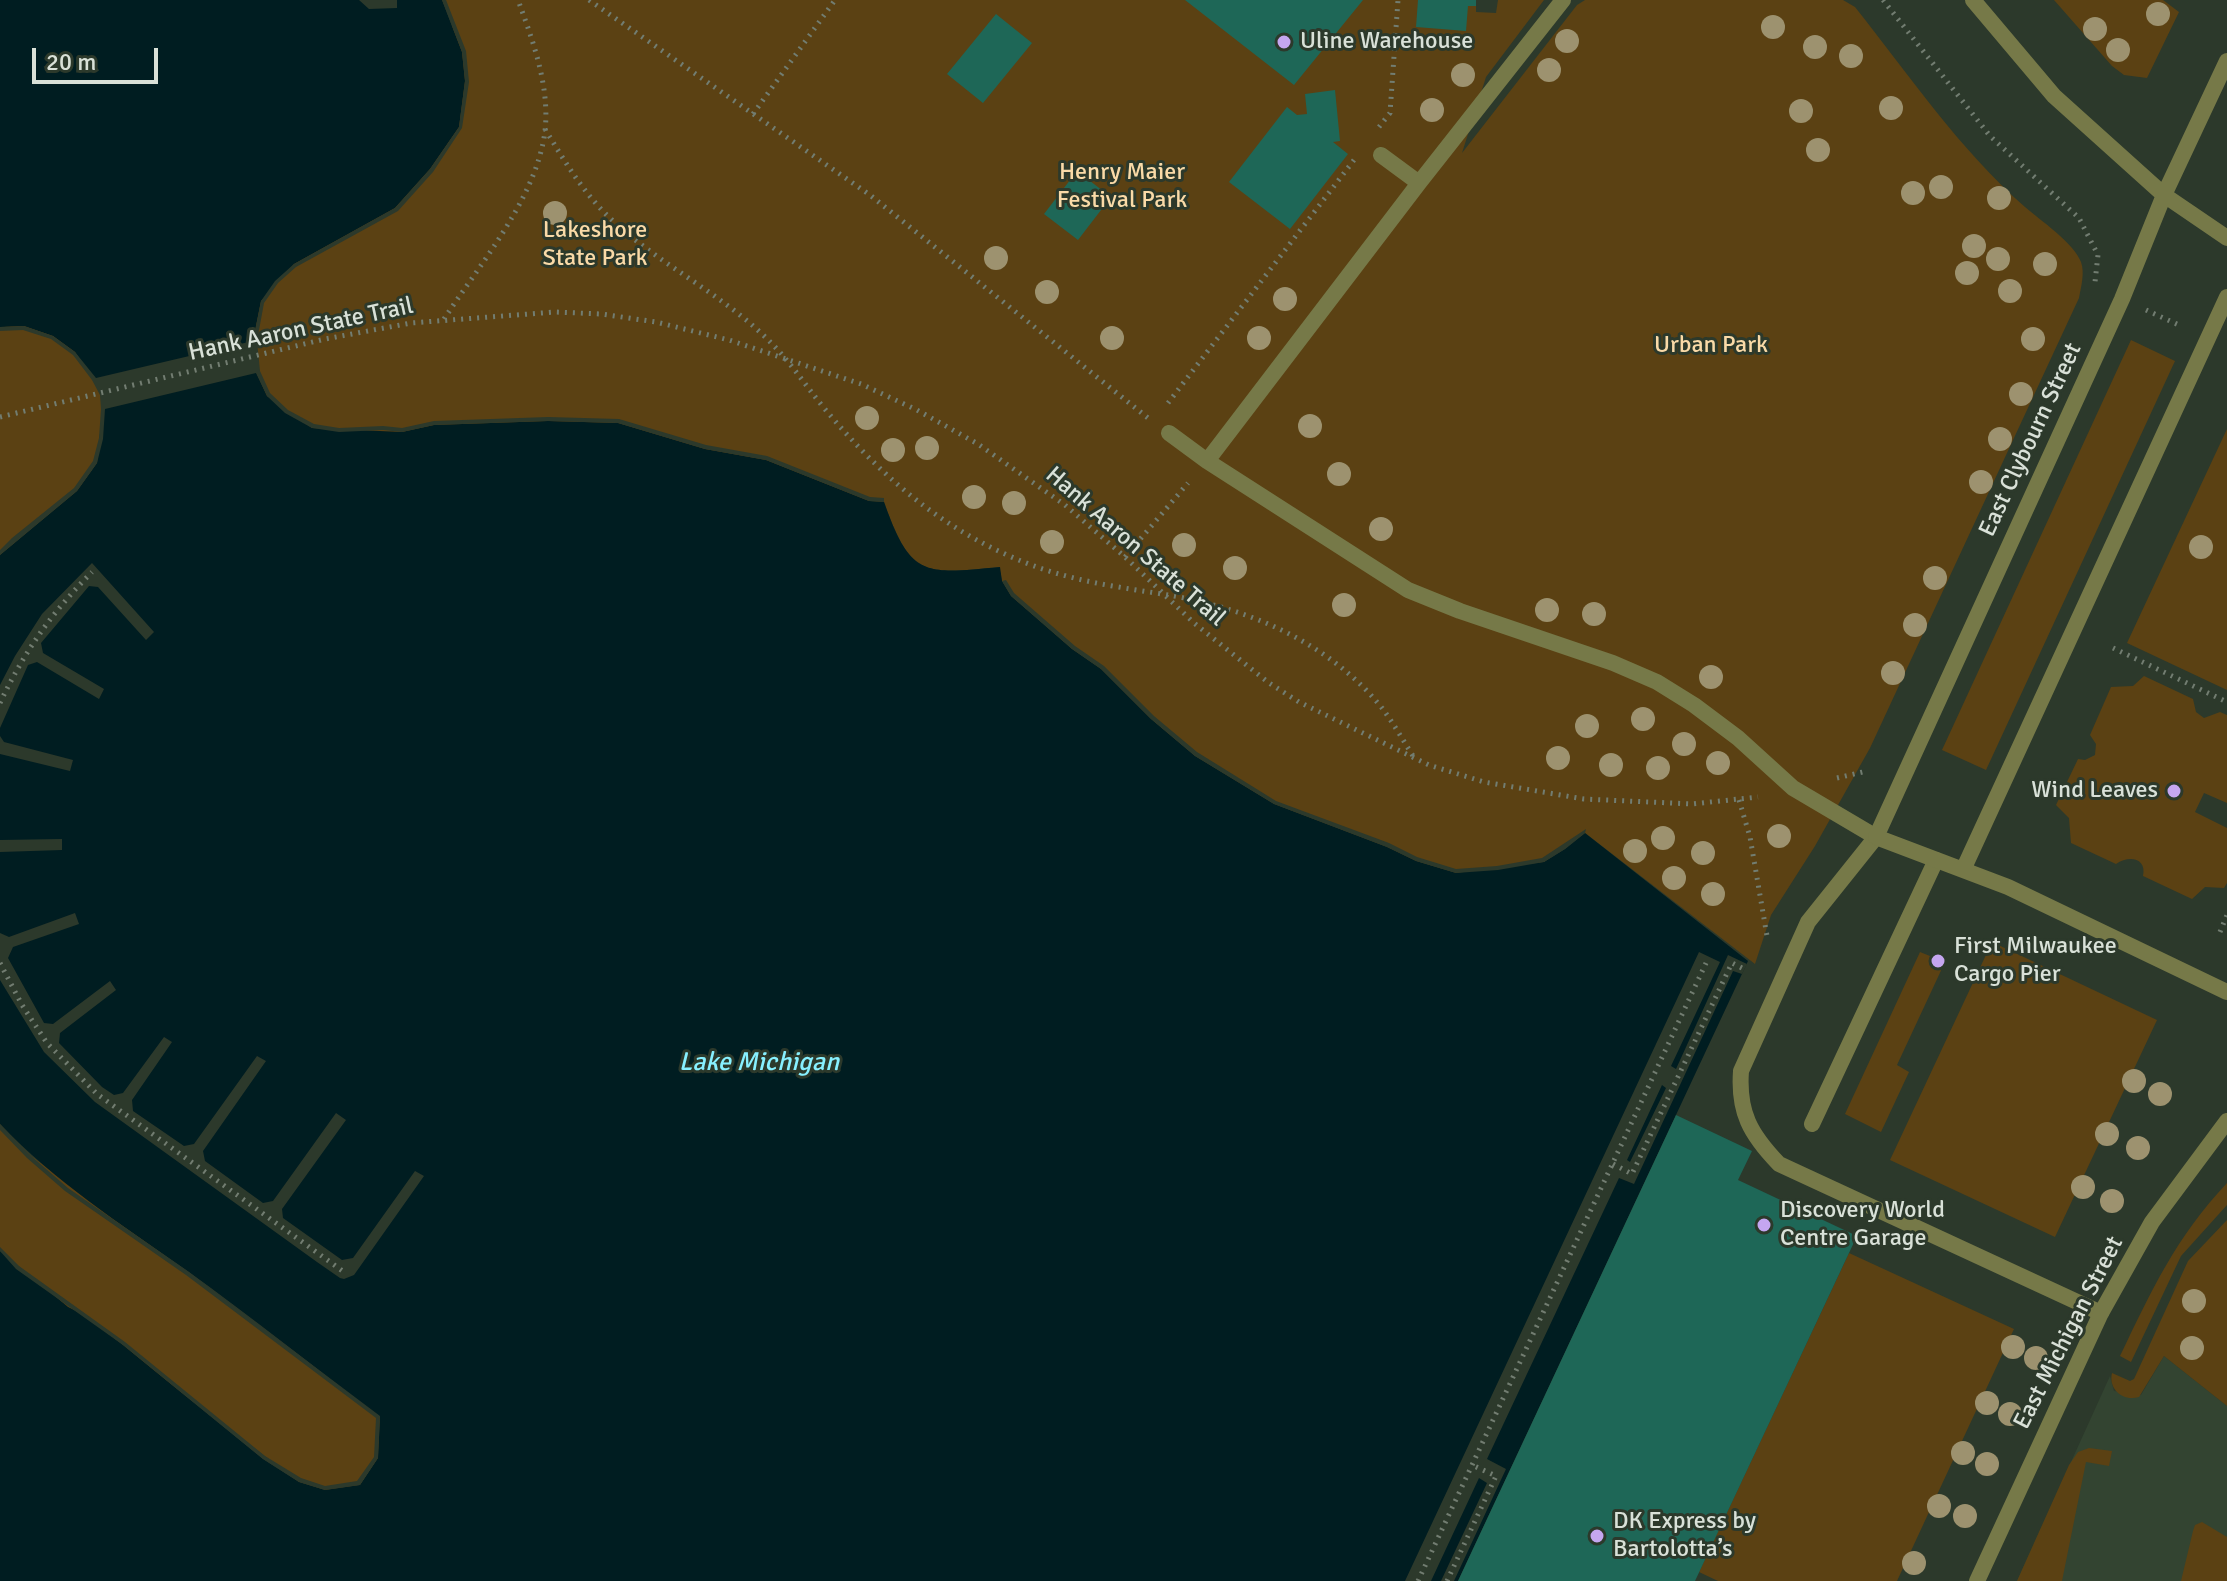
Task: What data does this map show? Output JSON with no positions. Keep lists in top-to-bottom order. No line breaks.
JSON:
{"streets":{"street":["East Clybourn Street","East Michigan Street"],"path":["Hank Aaron State Trail"]},"crossings":[["East Clybourn Street","East Michigan Street"]],"water":["Lake Michigan"],"parks":["Henry Maier Festival Park","Lakeshore State Park","Urban Park"],"places":["Uline Warehouse","Wind Leaves","First Milwaukee Cargo Pier","Discovery World Centre Garage","DK Express by Bartolotta’s"],"scale_bar":"20 m"}
